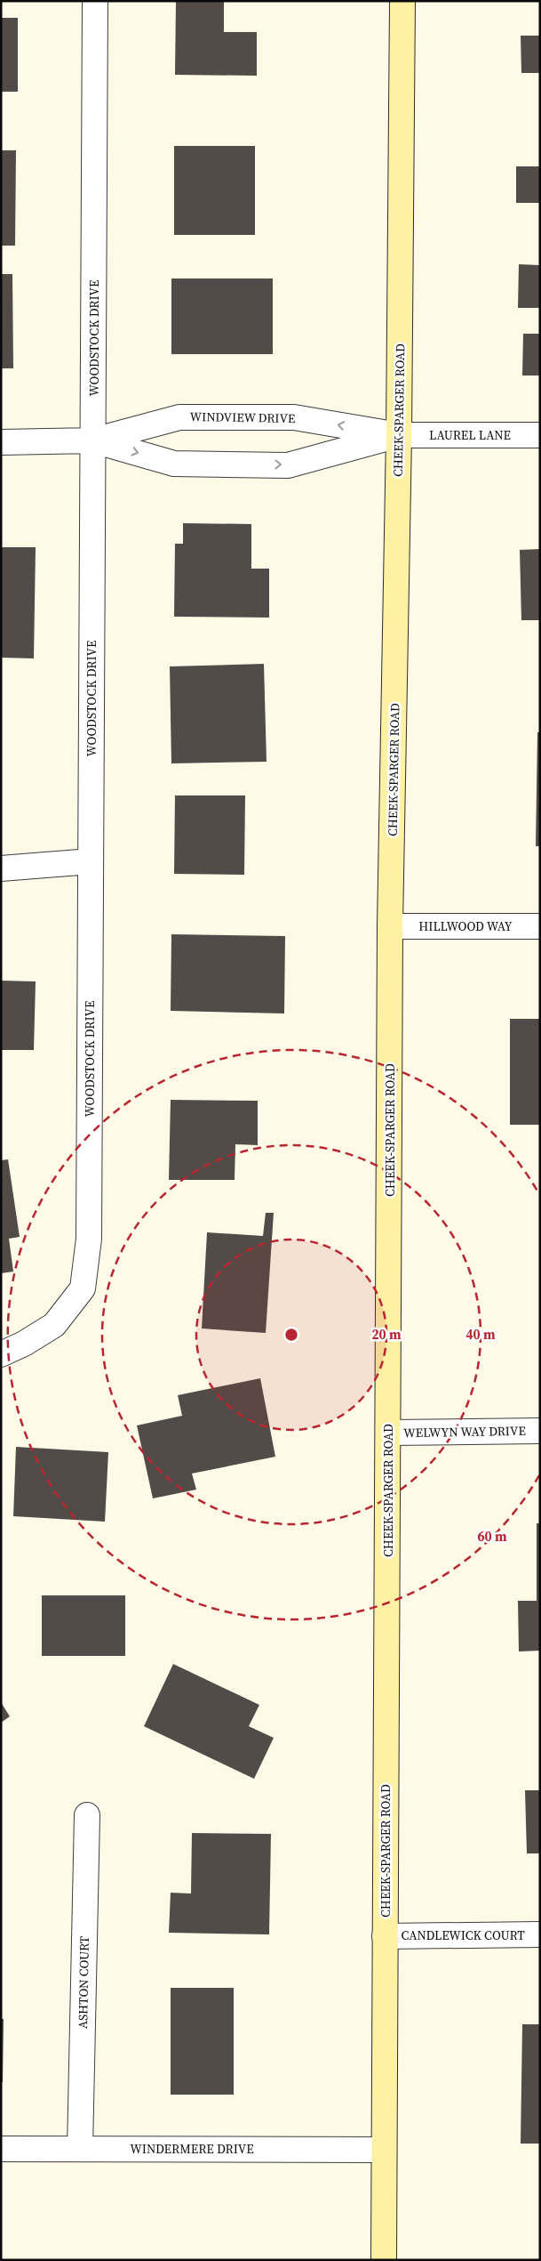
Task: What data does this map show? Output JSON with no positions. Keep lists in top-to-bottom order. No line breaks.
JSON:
{"streets":{"main road":["CHEEK-SPARGER ROAD"],"street":["WOODSTOCK DRIVE","WINDVIEW DRIVE","LAUREL LANE","HILLWOOD WAY","WELWYN WAY DRIVE","CANDLEWICK COURT","ASHTON COURT","WINDERMERE DRIVE"]},"crossings":[["WOODSTOCK DRIVE","WINDVIEW DRIVE"],["CHEEK-SPARGER ROAD","WINDVIEW DRIVE"],["CHEEK-SPARGER ROAD","LAUREL LANE"],["CHEEK-SPARGER ROAD","HILLWOOD WAY"],["CHEEK-SPARGER ROAD","WELWYN WAY DRIVE"],["CHEEK-SPARGER ROAD","CANDLEWICK COURT"],["CHEEK-SPARGER ROAD","WINDERMERE DRIVE"],["WINDVIEW DRIVE","LAUREL LANE"],["ASHTON COURT","WINDERMERE DRIVE"]],"rings":["20 m","40 m","60 m"]}
